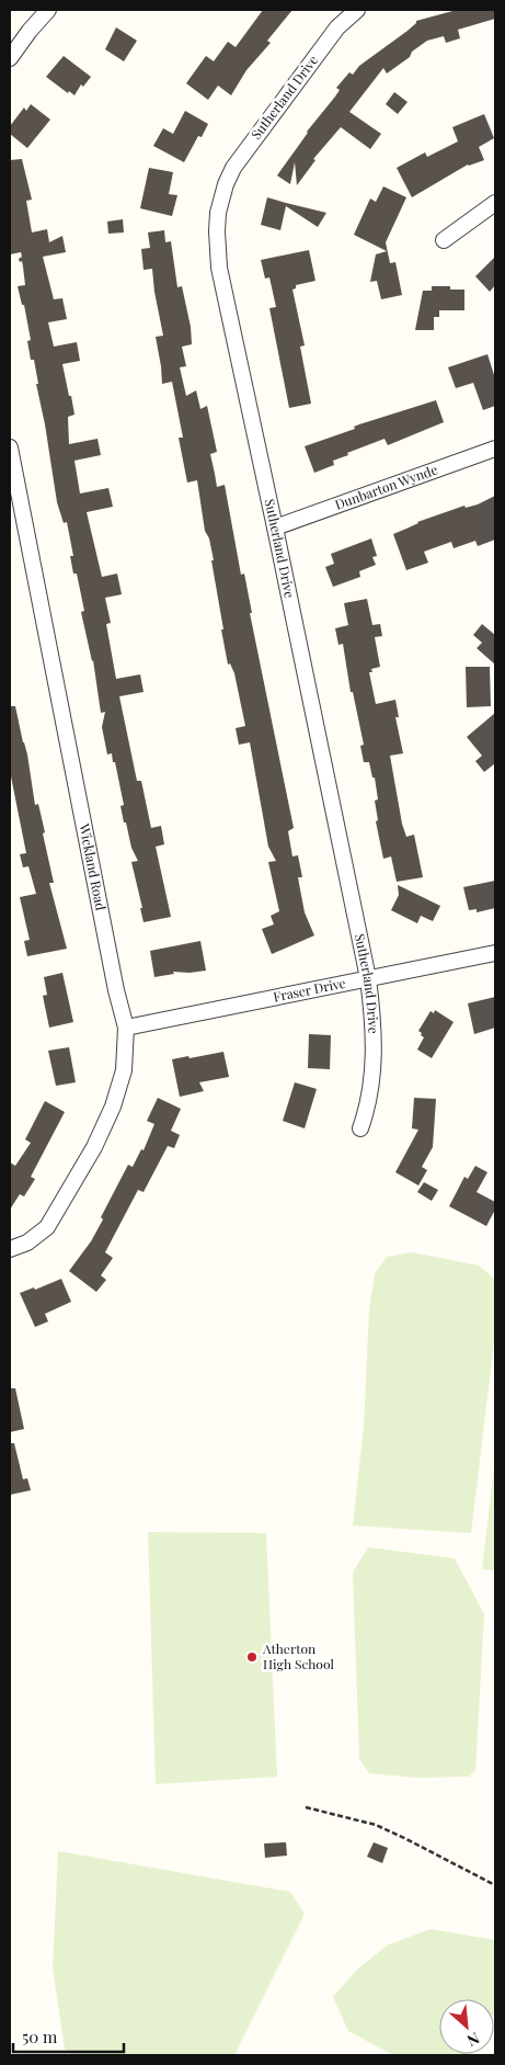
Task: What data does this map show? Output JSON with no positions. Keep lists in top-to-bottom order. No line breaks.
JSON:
{"streets":{"street":["Sutherland Drive","Dunbarton Wynde","Wickland Road","Fraser Drive"]},"crossings":[["Sutherland Drive","Dunbarton Wynde"],["Sutherland Drive","Fraser Drive"],["Wickland Road","Fraser Drive"]],"places":["Atherton High School"],"scale_bar":"50 m","north":"bottom right"}
